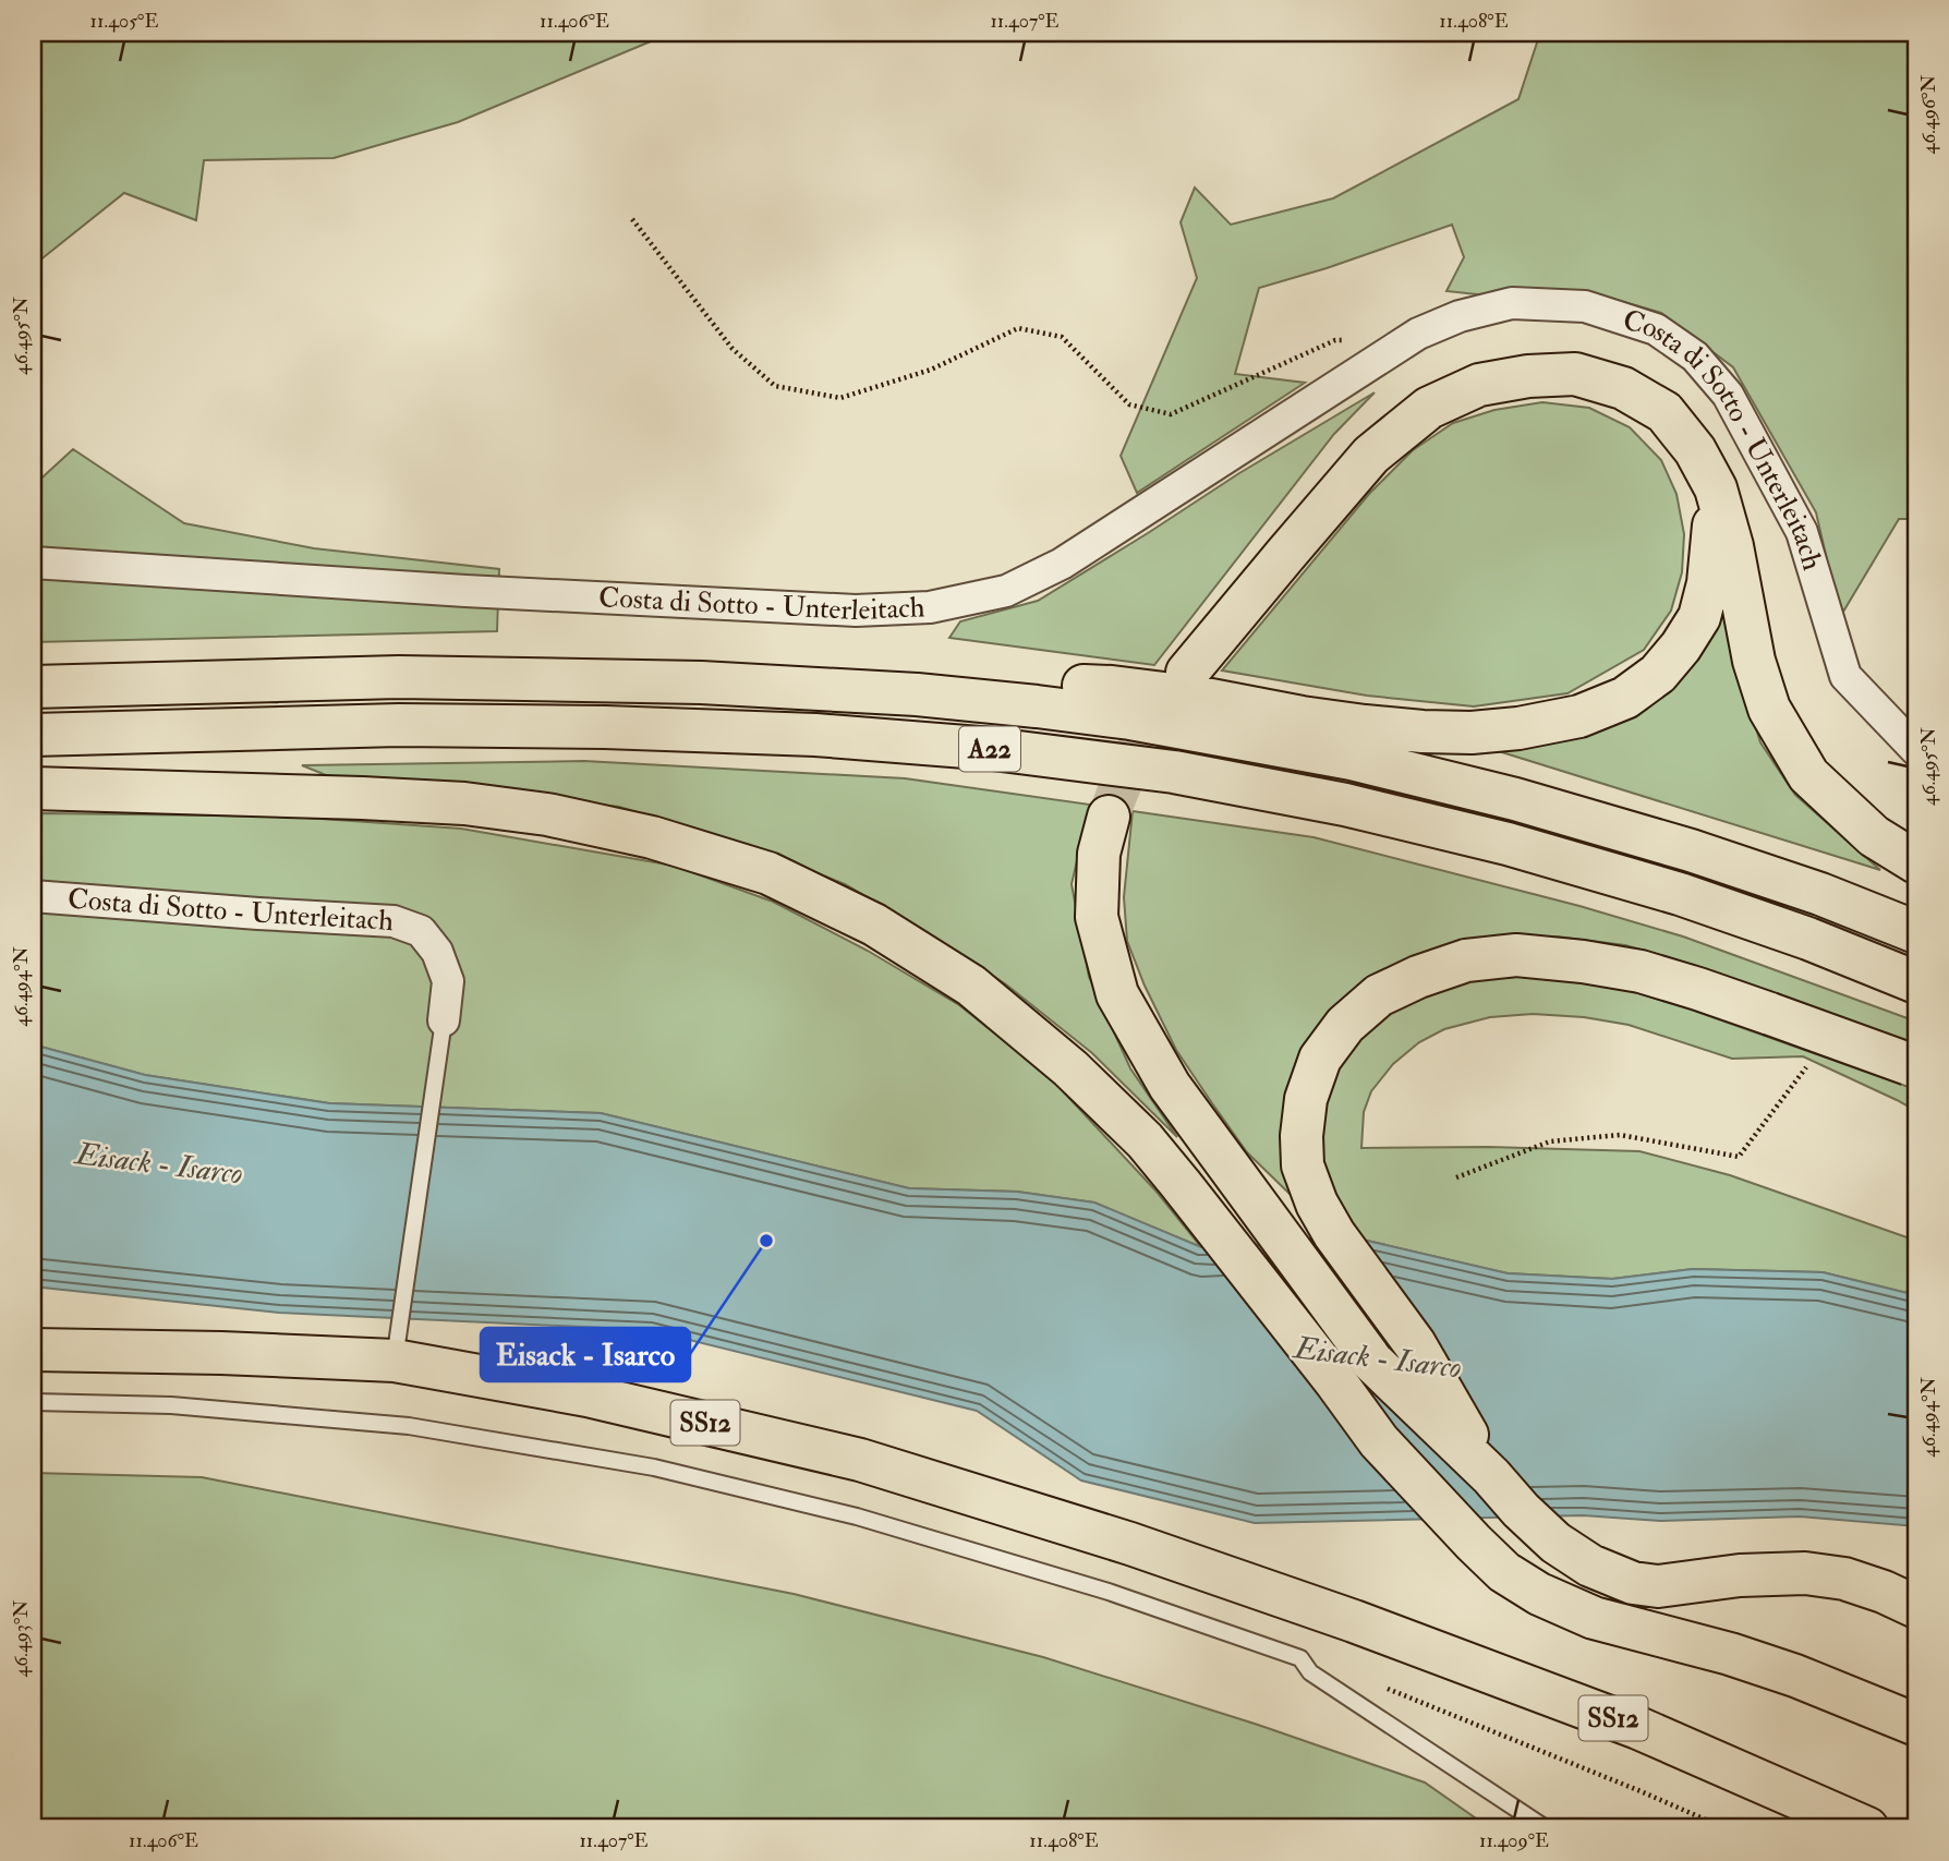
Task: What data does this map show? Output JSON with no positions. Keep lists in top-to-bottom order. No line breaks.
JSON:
{"streets":{"main road":["A22","SS12"],"street":["Costa di Sotto - Unterleitach"]},"water":["Eisack - Isarco"],"places":["Eisack - Isarco"],"coordinates":["11.405°E","11.406°E","11.407°E","11.408°E","46.496°N","46.495°N","46.494°N","46.493°N","11.409°E"]}
